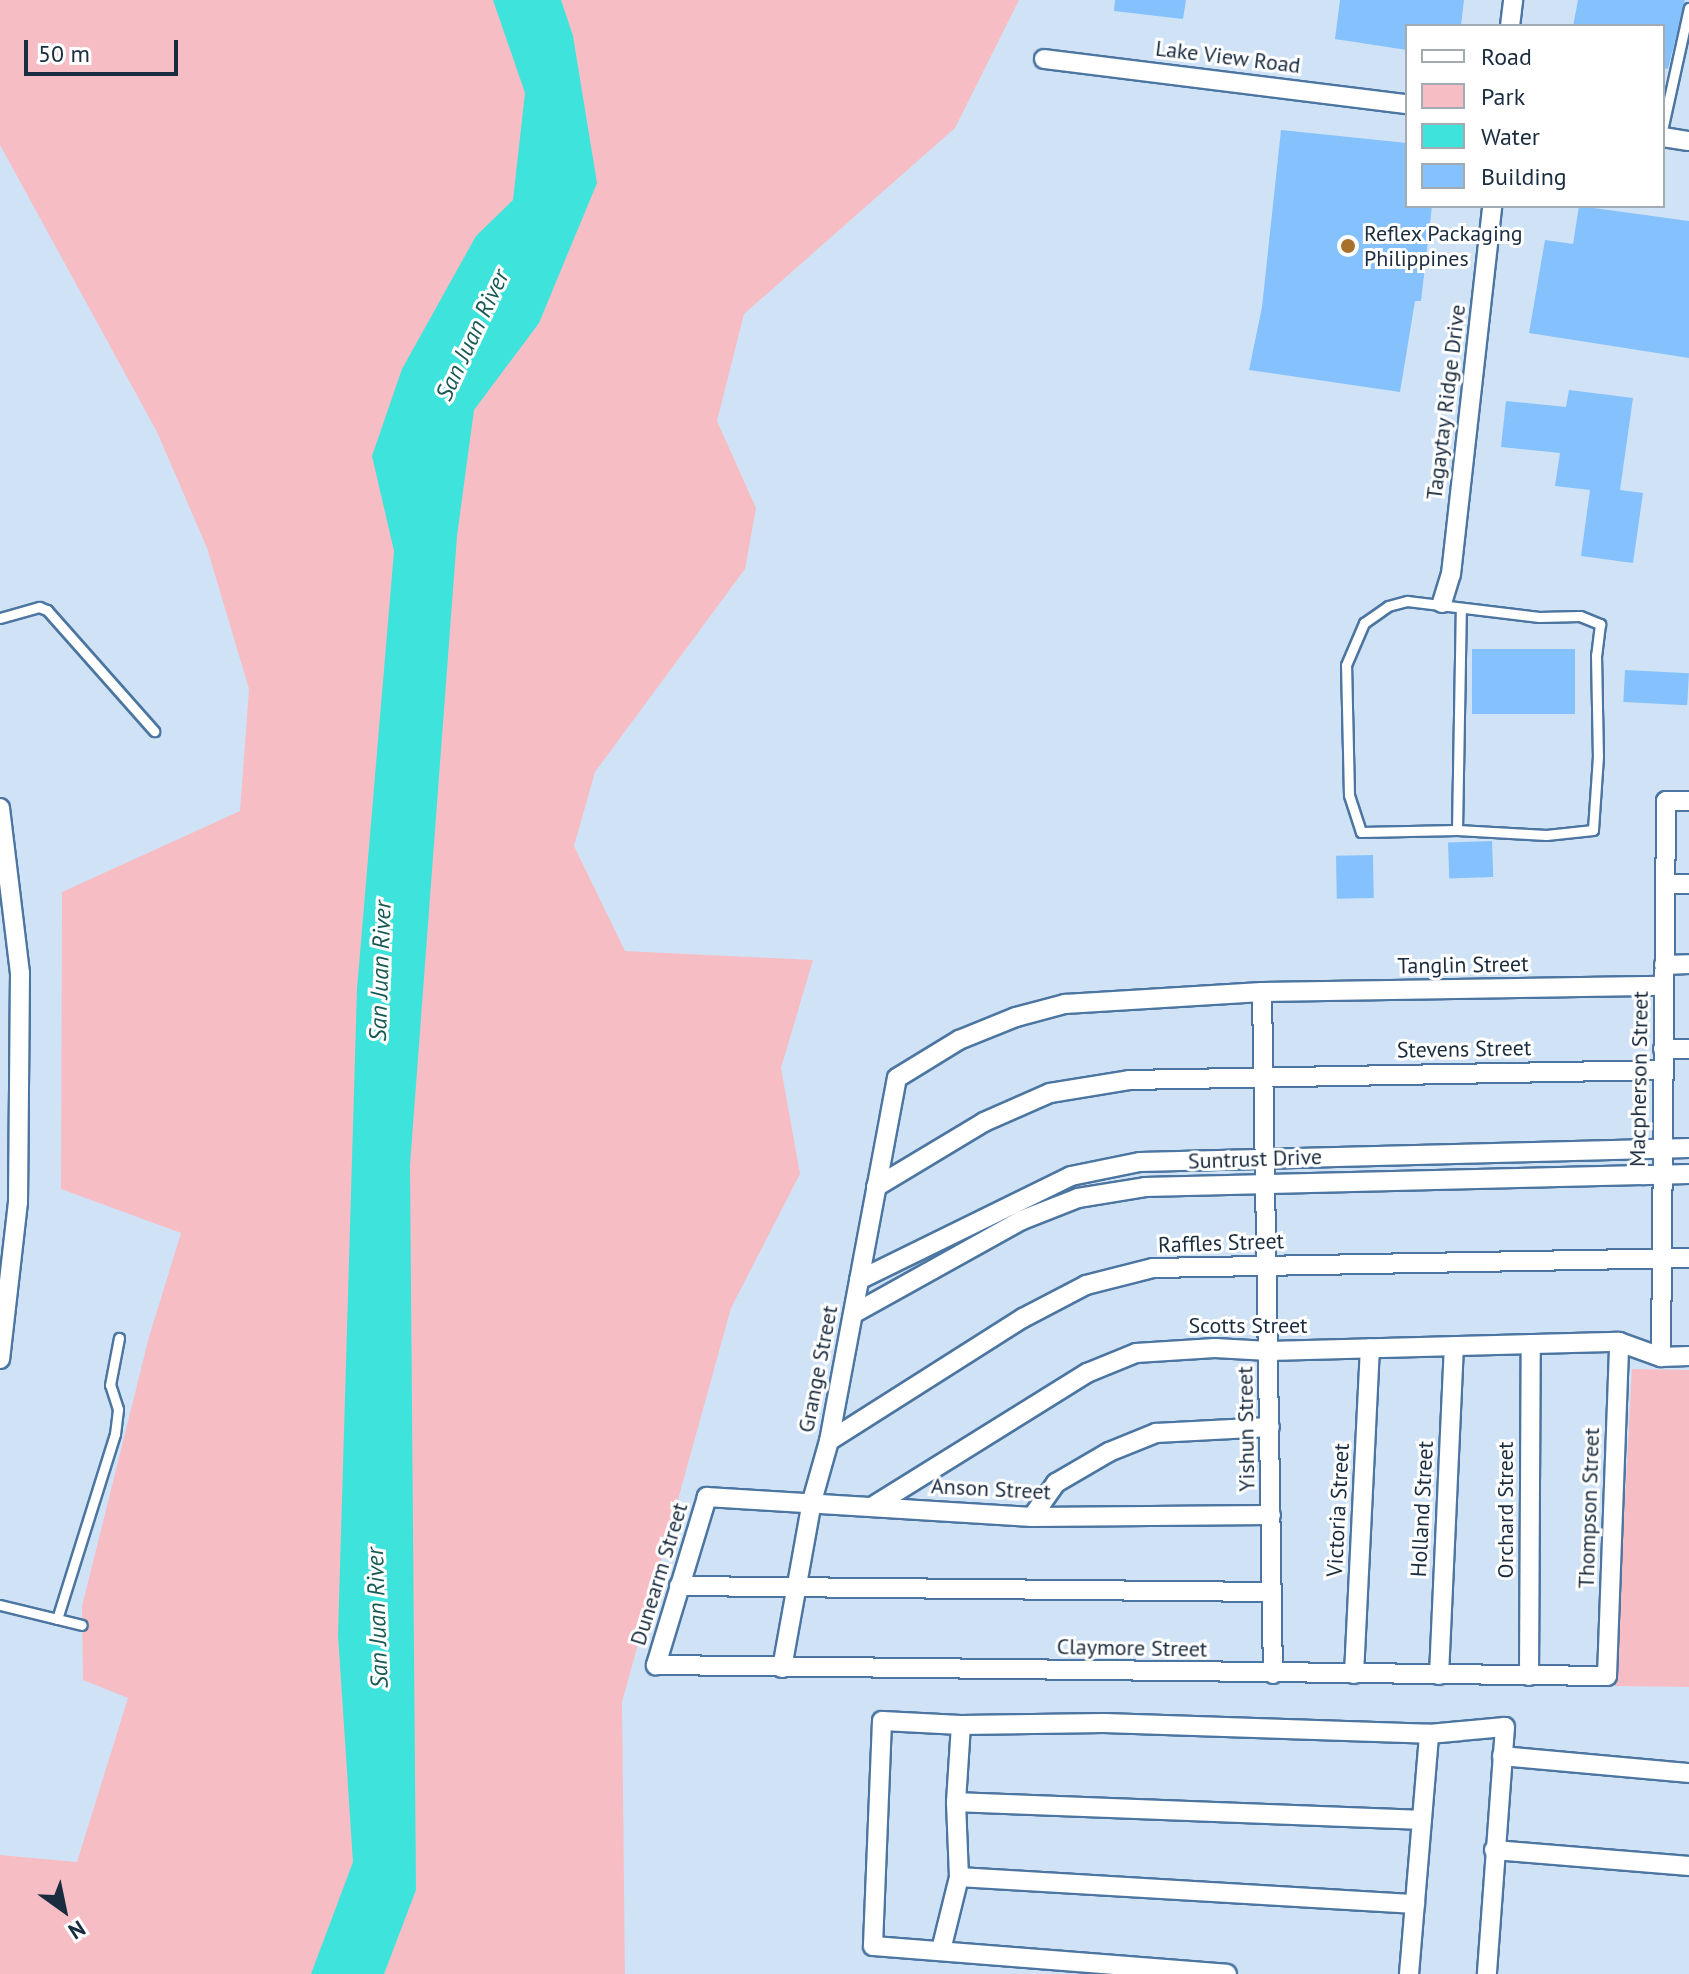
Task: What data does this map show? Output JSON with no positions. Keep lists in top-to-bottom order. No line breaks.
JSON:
{"streets":{"street":["Lake View Road","Tagaytay Ridge Drive","Tanglin Street","Stevens Street","Macpherson Street","Suntrust Drive","Raffles Street","Scotts Street","Grange Street","Yishun Street","Anson Street","Thompson Street","Holland Street","Victoria Street","Orchard Street","Dunearm Street","Claymore Street"]},"crossings":[["Tanglin Street","Macpherson Street"],["Tanglin Street","Grange Street"],["Tanglin Street","Yishun Street"],["Stevens Street","Macpherson Street"],["Stevens Street","Grange Street"],["Stevens Street","Yishun Street"],["Macpherson Street","Suntrust Drive"],["Macpherson Street","Raffles Street"],["Macpherson Street","Scotts Street"],["Suntrust Drive","Grange Street"],["Suntrust Drive","Yishun Street"],["Raffles Street","Grange Street"],["Raffles Street","Yishun Street"],["Scotts Street","Yishun Street"],["Scotts Street","Anson Street"],["Scotts Street","Thompson Street"],["Scotts Street","Holland Street"],["Scotts Street","Victoria Street"],["Scotts Street","Orchard Street"],["Grange Street","Anson Street"],["Grange Street","Claymore Street"],["Yishun Street","Anson Street"],["Yishun Street","Claymore Street"],["Anson Street","Dunearm Street"],["Thompson Street","Claymore Street"],["Holland Street","Claymore Street"],["Victoria Street","Claymore Street"],["Orchard Street","Claymore Street"],["Dunearm Street","Claymore Street"]],"water":["San Juan River"],"places":["Reflex Packaging Philippines"],"legend":["Road","Park","Water","Building"],"scale_bar":"50 m","north":"bottom right"}
